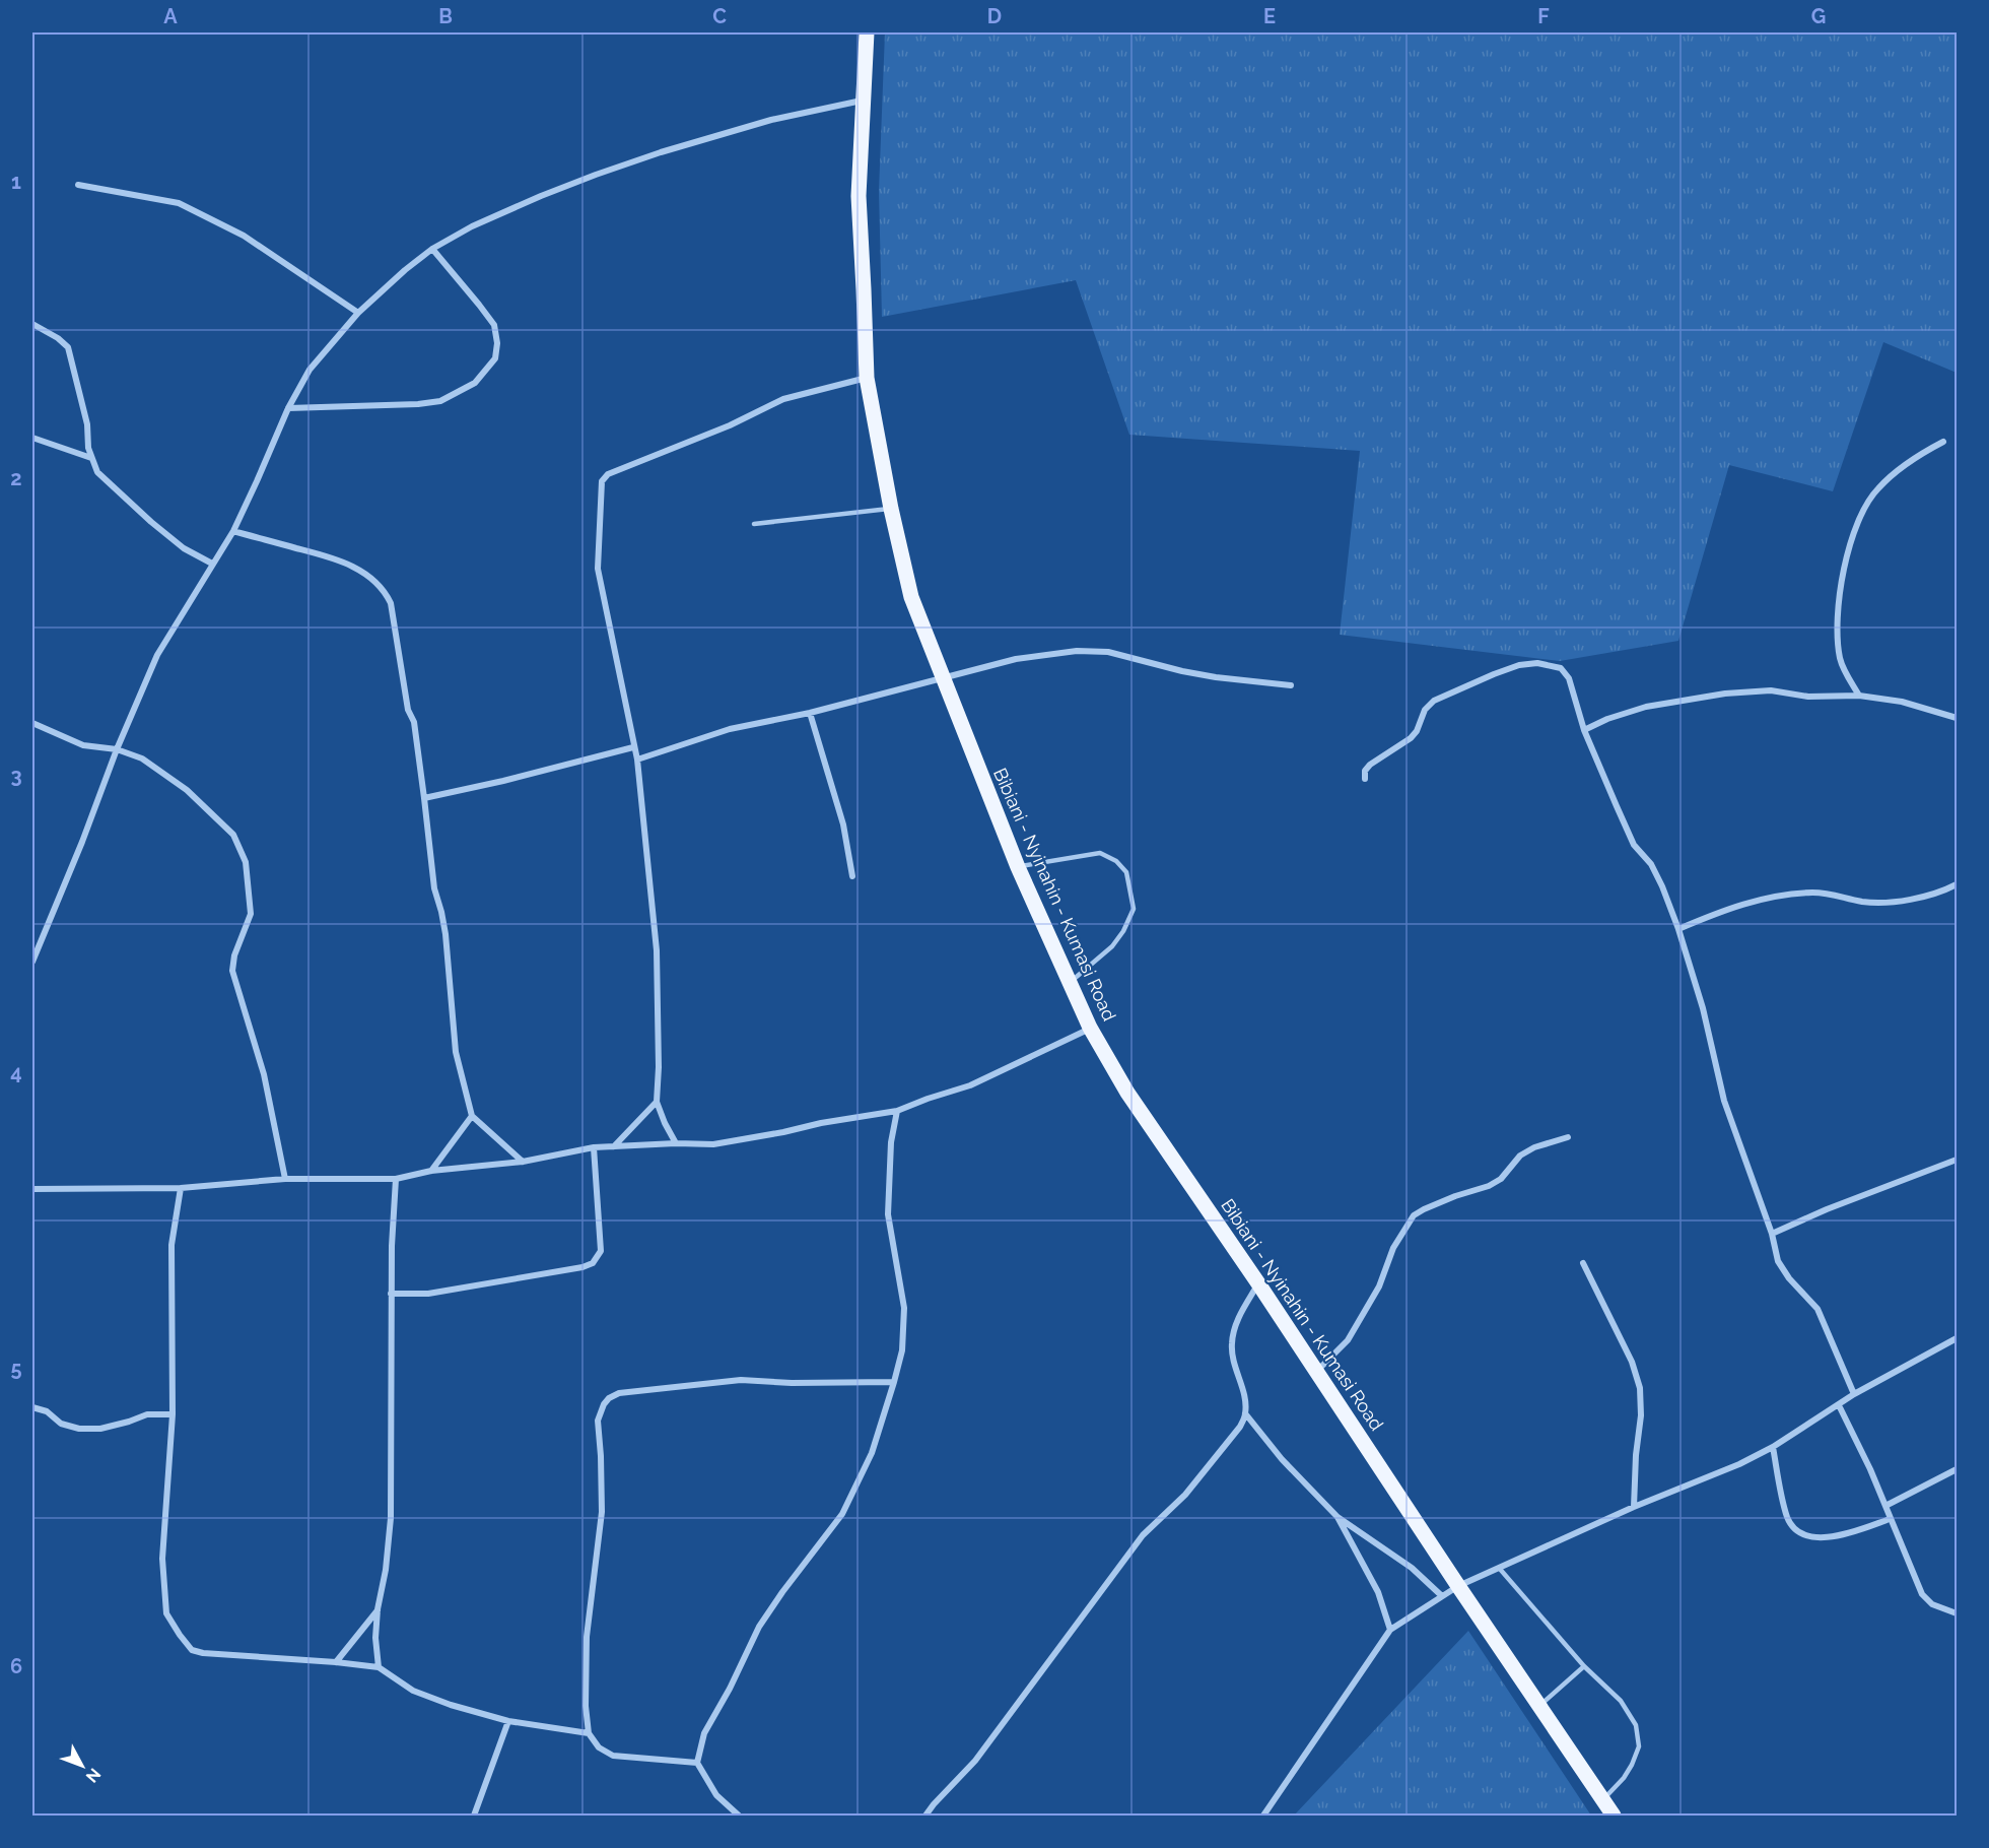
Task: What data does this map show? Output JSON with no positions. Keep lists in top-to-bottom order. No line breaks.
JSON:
{"streets":{"main road":["Bibiani - Nyinahin - Kumasi Road"]},"north":"bottom right","grid":{"columns":["A","B","C","D","E","F","G"],"rows":["1","2","3","4","5","6"]}}
